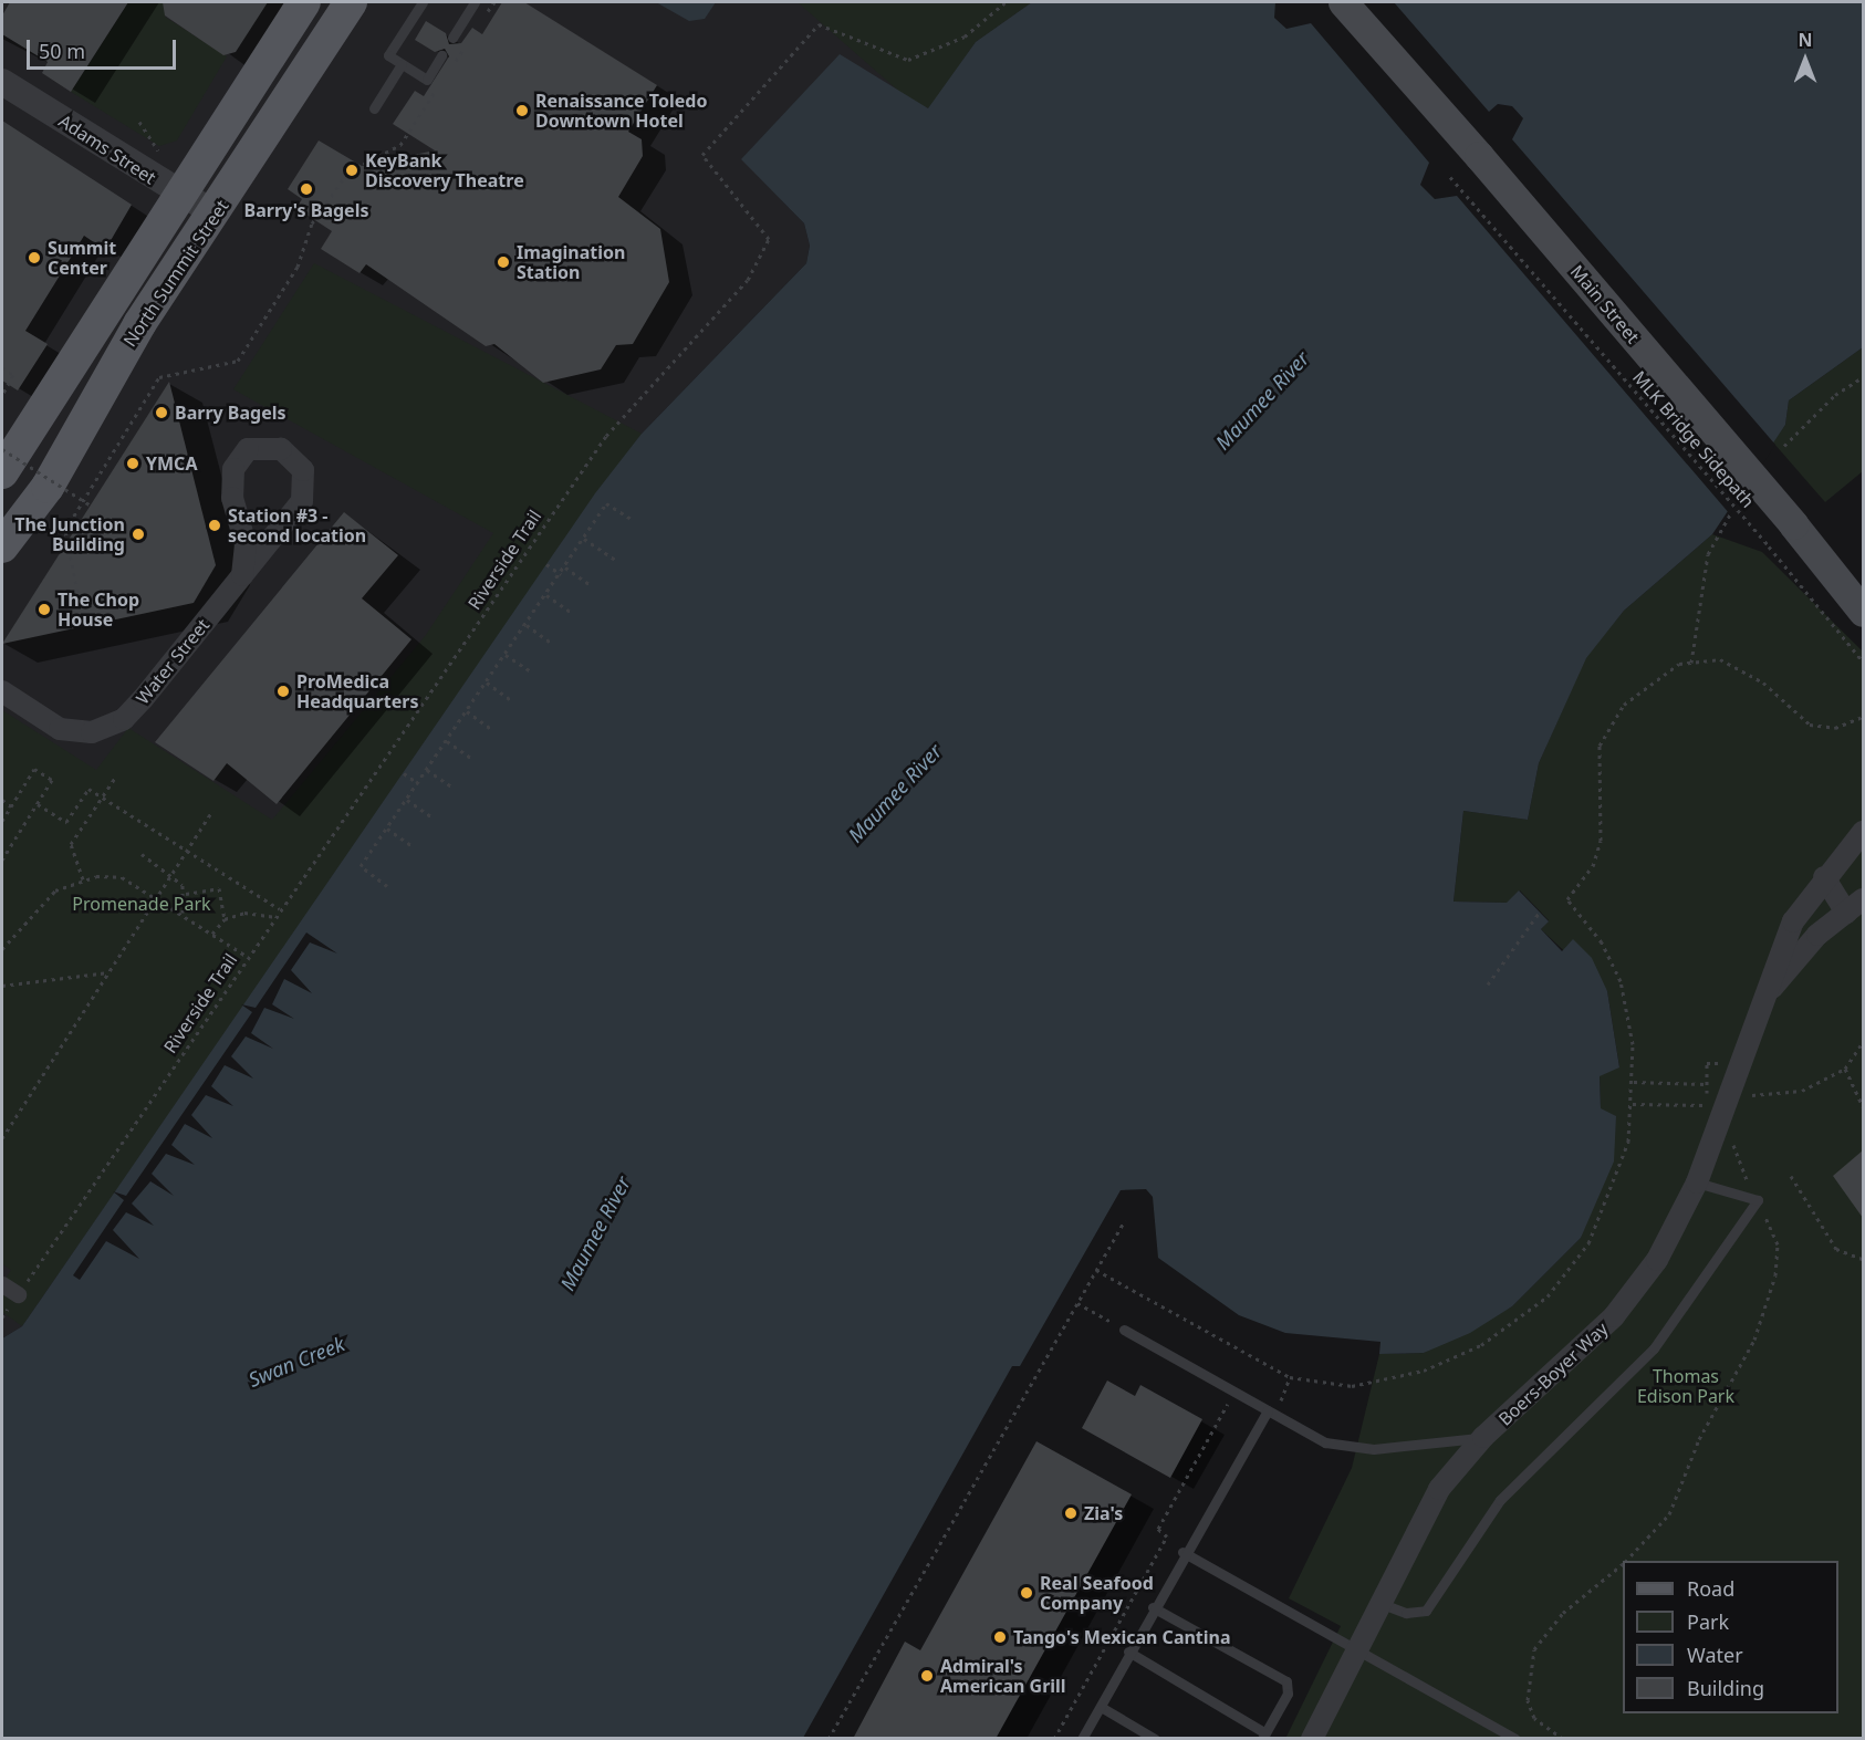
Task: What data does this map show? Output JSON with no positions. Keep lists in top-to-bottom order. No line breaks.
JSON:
{"streets":{"main road":["North Summit Street","Main Street"],"street":["Adams Street","Water Street","Boers-Boyer Way"],"path":["MLK Bridge Sidepath","Riverside Trail"]},"crossings":[["Adams Street","North Summit Street"]],"water":["Maumee River","Swan Creek"],"parks":["Promenade Park","Thomas Edison Park"],"places":["Renaissance Toledo Downtown Hotel","KeyBank Discovery Theatre","Barry's Bagels","Summit Center","Imagination Station","Barry Bagels","YMCA","Station #3 - second location","The Junction Building","The Chop House","ProMedica Headquarters","Zia's","Real Seafood Company","Tango's Mexican Cantina","Admiral's American Grill"],"legend":["Road","Park","Water","Building"],"scale_bar":"50 m","north":"top"}
